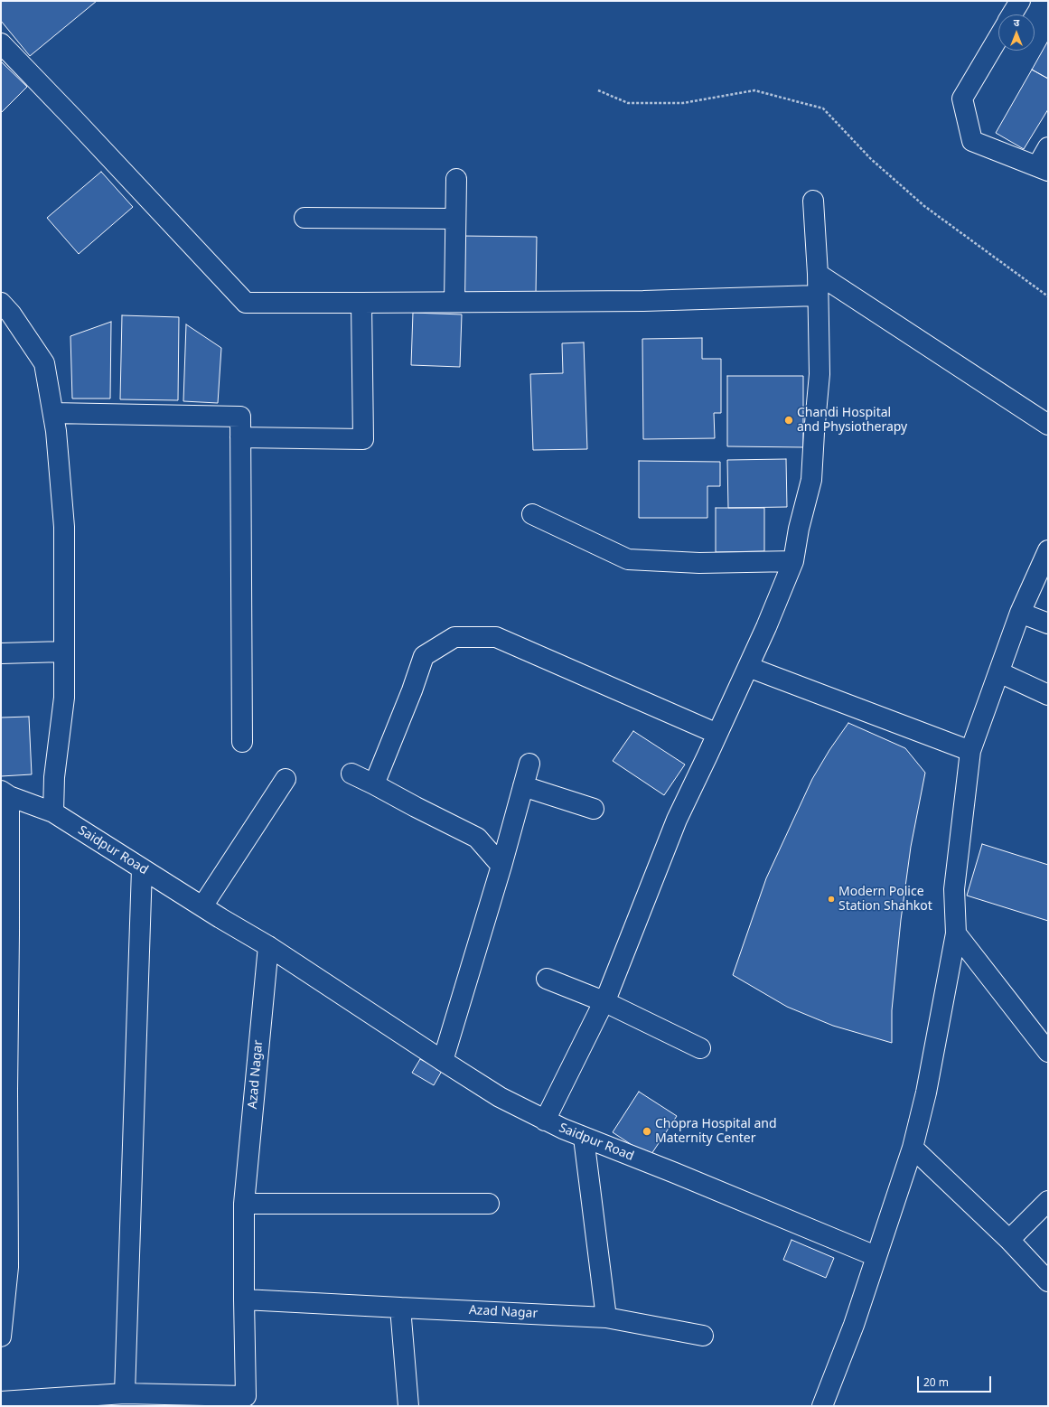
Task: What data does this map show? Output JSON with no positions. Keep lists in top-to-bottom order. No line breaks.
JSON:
{"streets":{"street":["Saidpur Road","Azad Nagar"]},"crossings":[["Saidpur Road","Azad Nagar"]],"places":["Chandi Hospital and Physiotherapy","Modern Police Station Shahkot","Chopra Hospital and Maternity Center"],"scale_bar":"20 m","north":"top"}
